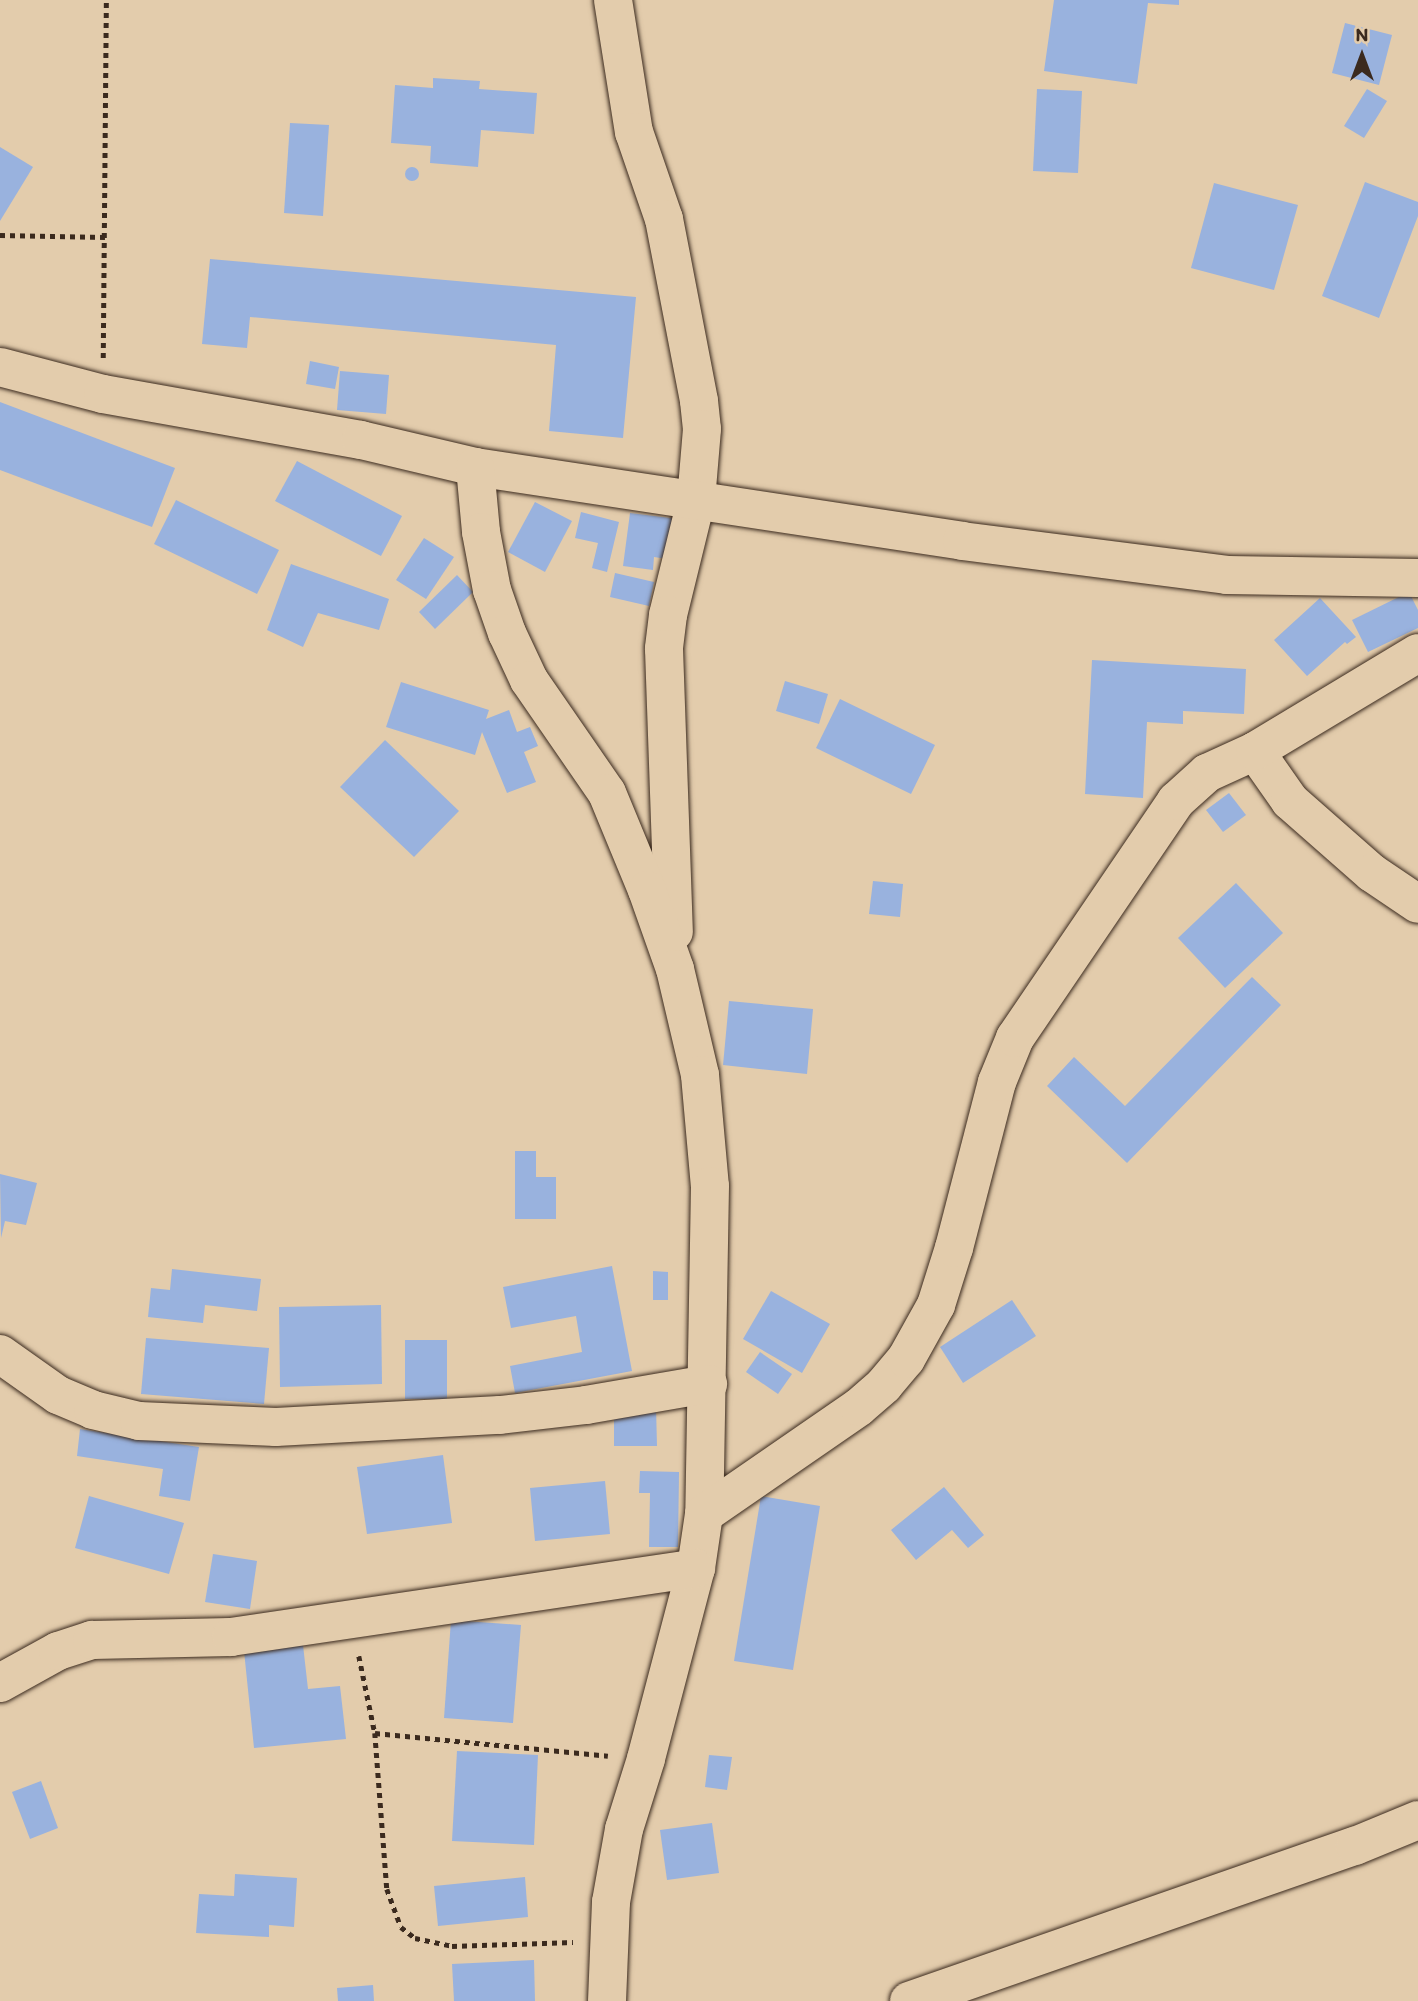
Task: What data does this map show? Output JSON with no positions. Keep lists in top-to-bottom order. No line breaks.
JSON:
{"north":"top"}
